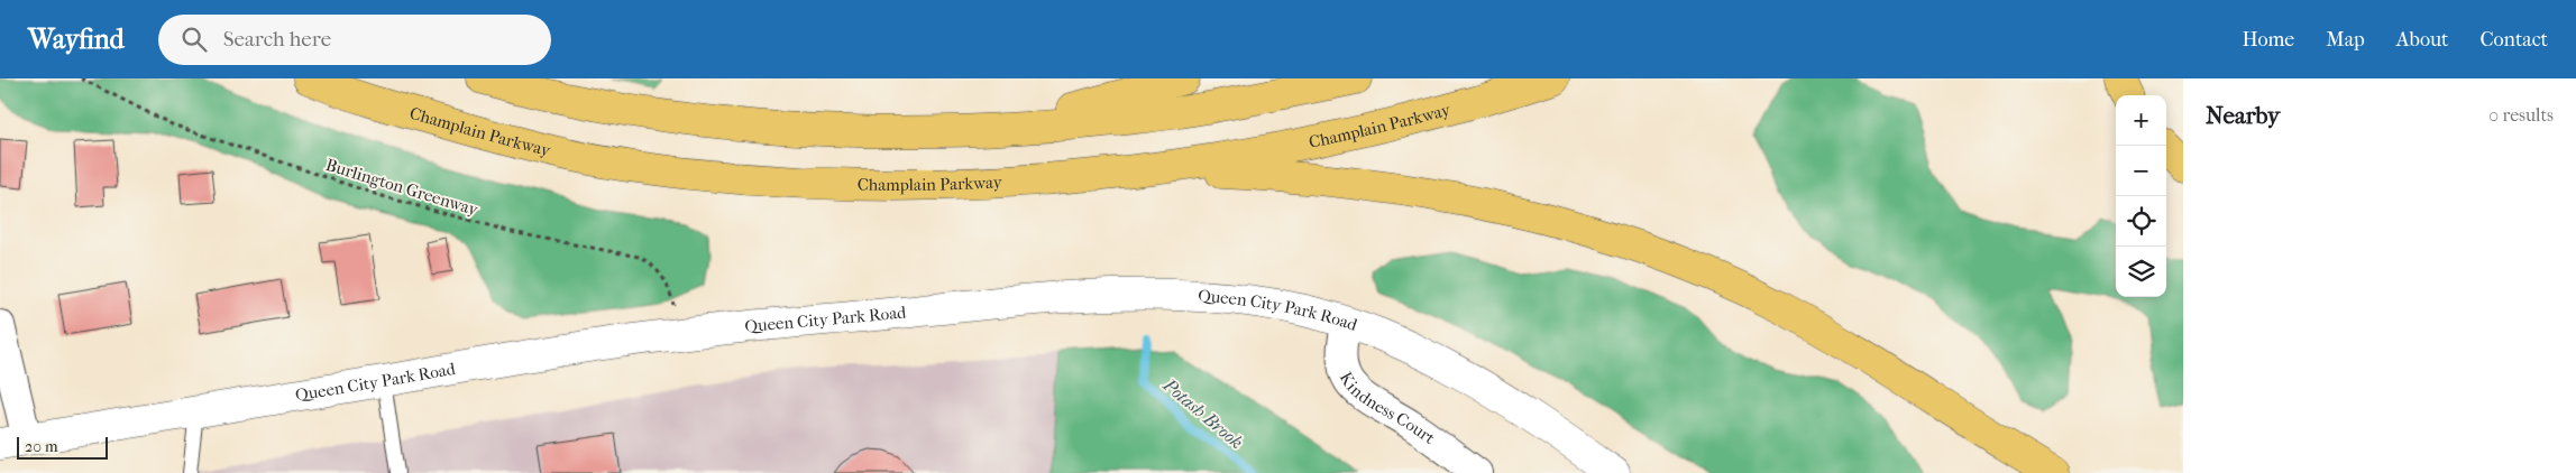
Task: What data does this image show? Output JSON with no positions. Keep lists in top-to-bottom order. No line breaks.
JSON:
{"streets":{"main road":["Champlain Parkway"],"street":["Queen City Park Road","Kindness Court"],"path":["Burlington Greenway"]},"crossings":[["Burlington Greenway","Queen City Park Road"],["Queen City Park Road","Kindness Court"]],"water":["Potash Brook"],"scale_bar":"20 m","page":{"header":"Wayfind","search":"Search here","nav":["Home","Map","About","Contact"],"heading":["Nearby","0 results"],"map_buttons":["+","−"],"scale":"20 m"}}
